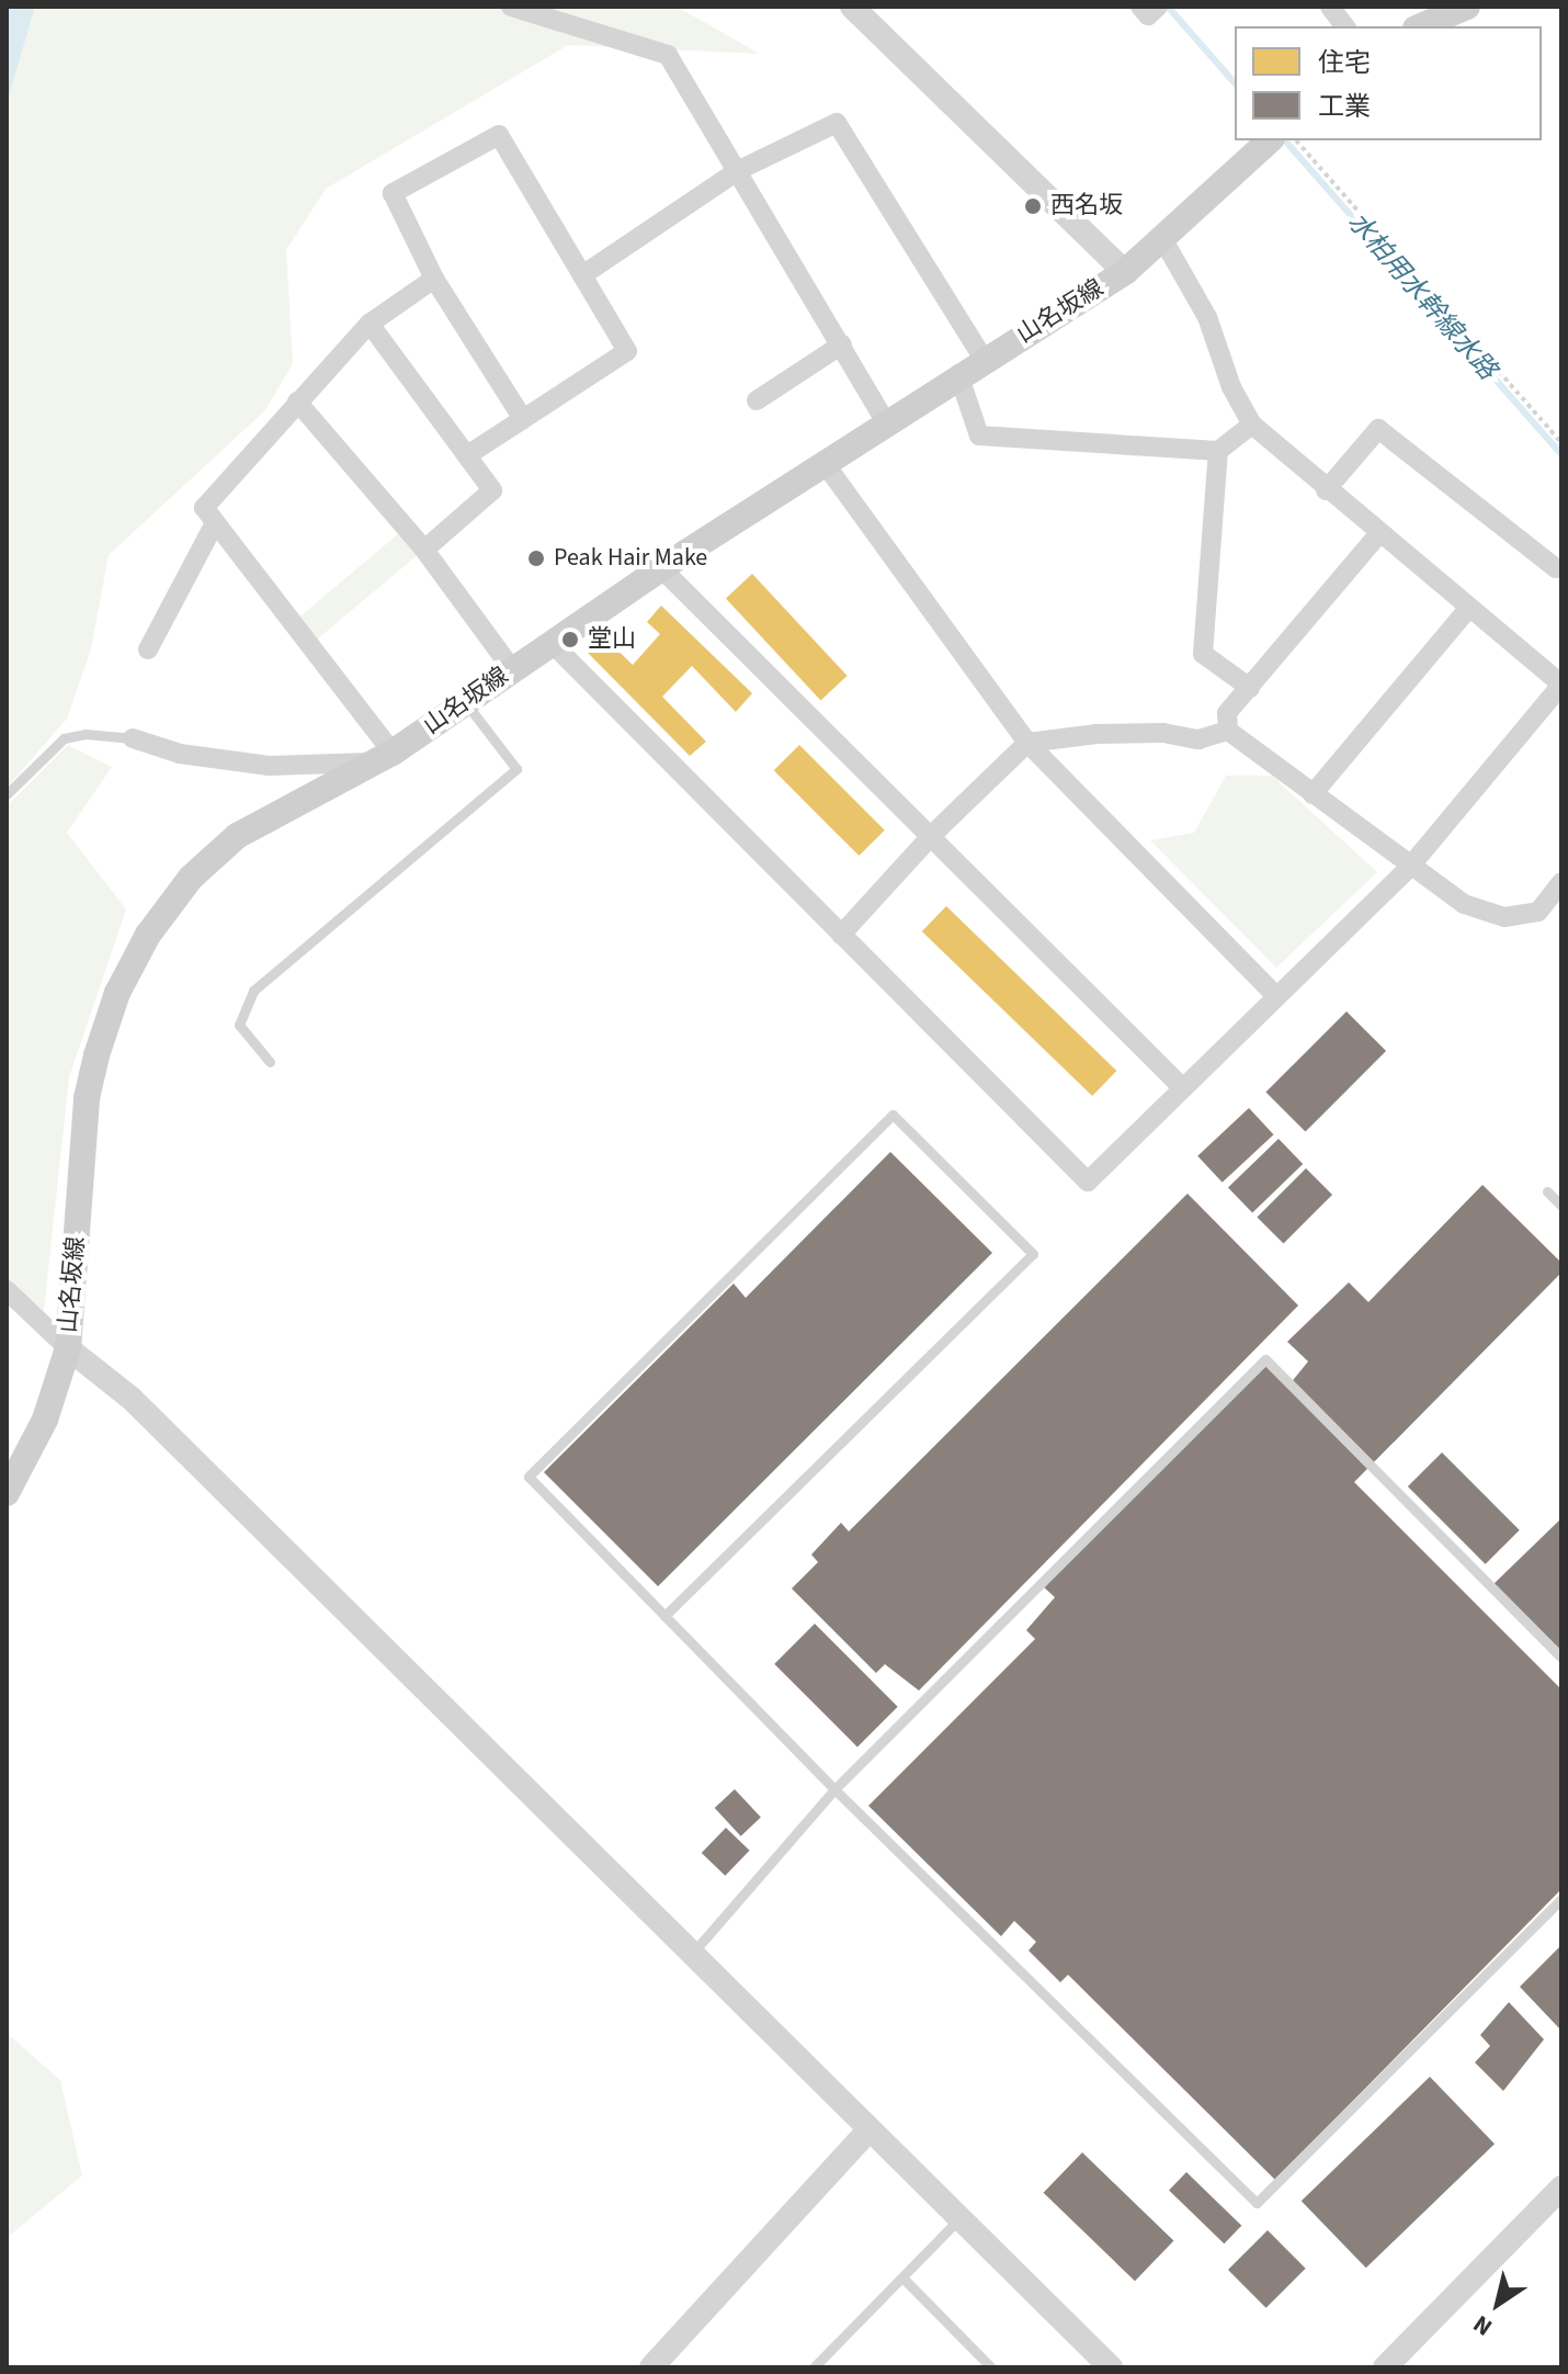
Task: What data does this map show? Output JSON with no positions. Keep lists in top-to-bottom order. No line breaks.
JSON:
{"streets":{"main road":["山名坂線"]},"water":["水柏用水幹線水路"],"places":["西名坂","Peak Hair Make","堂山"],"legend":["住宅","工業"],"north":"bottom left"}
